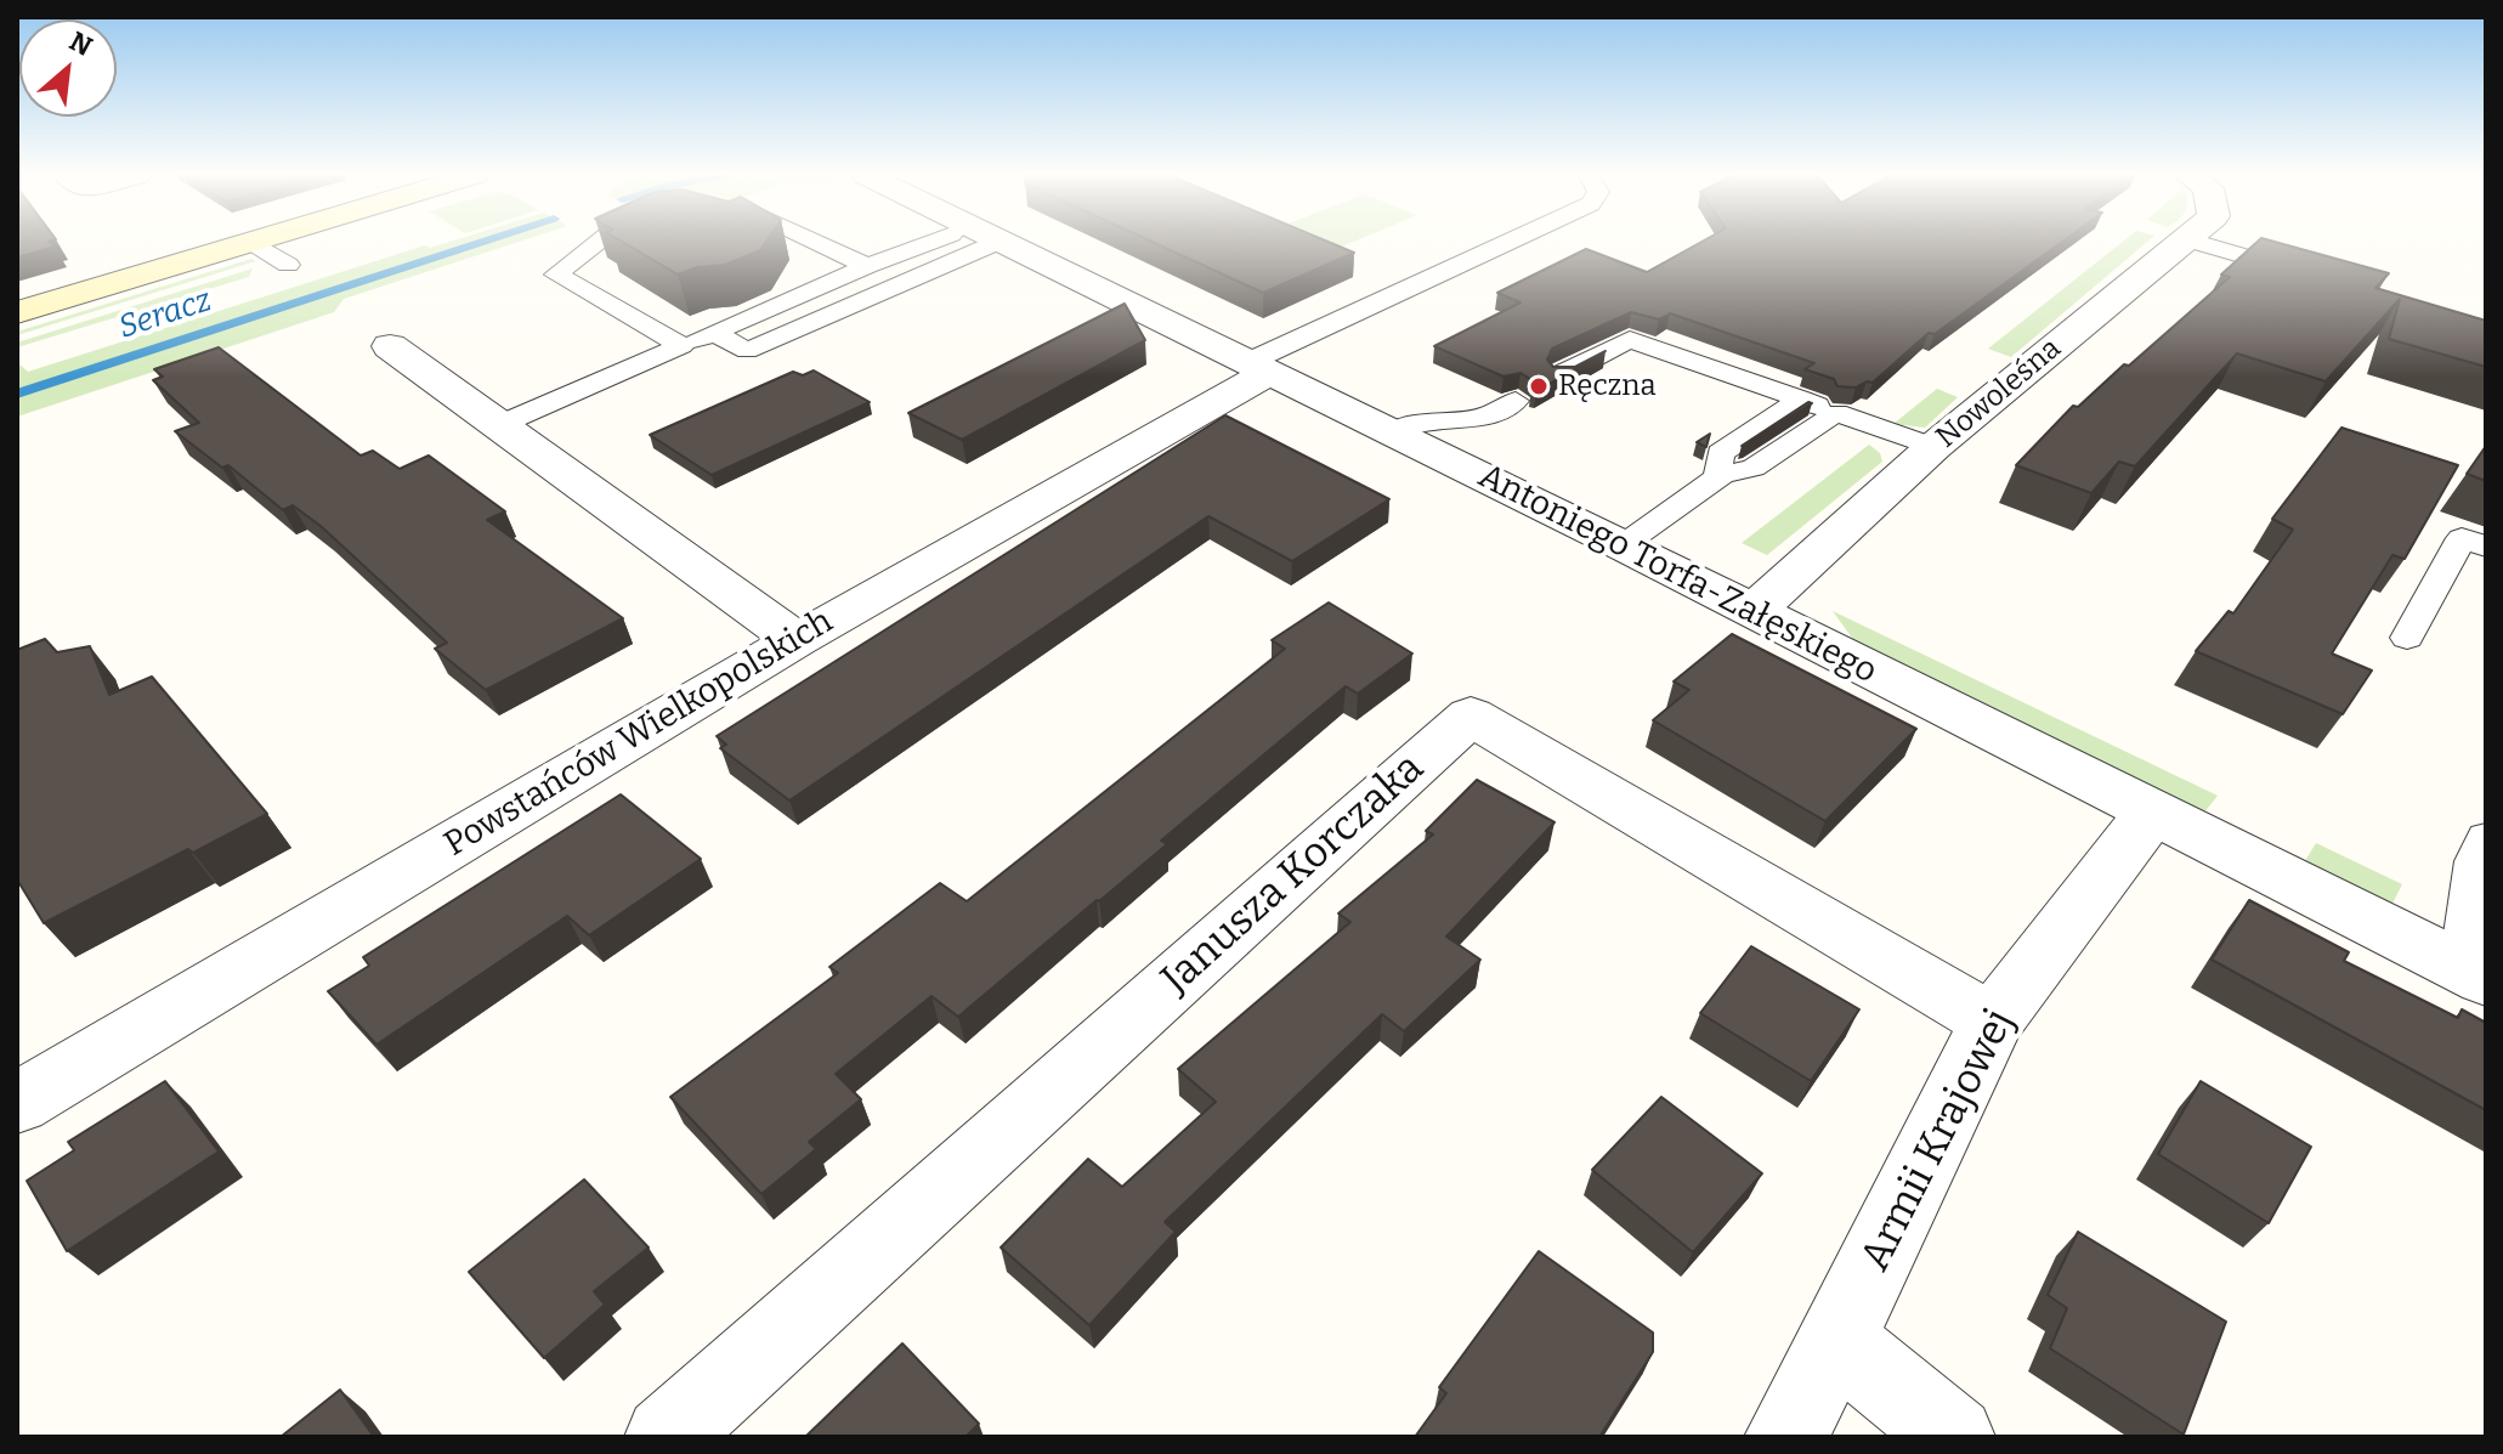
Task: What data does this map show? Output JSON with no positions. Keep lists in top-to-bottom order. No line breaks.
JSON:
{"streets":{"street":["Nowoleśna","Antoniego Torfa-Załęskiego","Powstańców Wielkopolskich","Janusza Korczaka","Armii Krajowej"]},"crossings":[["Nowoleśna","Antoniego Torfa-Załęskiego"],["Antoniego Torfa-Załęskiego","Powstańców Wielkopolskich"],["Antoniego Torfa-Załęskiego","Armii Krajowej"],["Janusza Korczaka","Armii Krajowej"]],"water":["Seracz"],"places":["Ręczna"],"north":"top right"}
